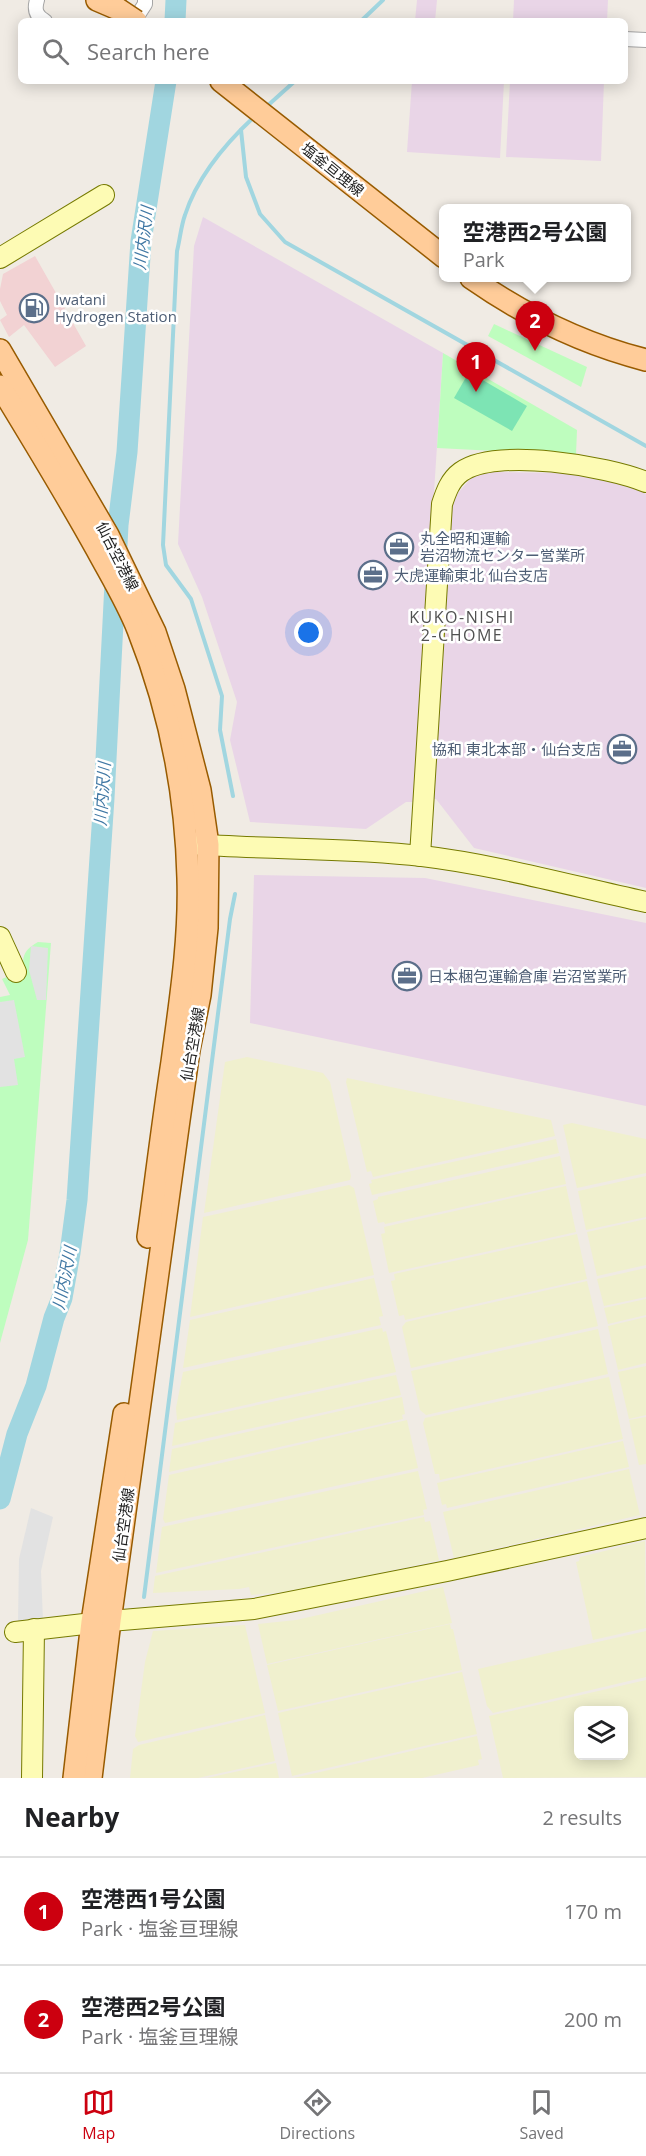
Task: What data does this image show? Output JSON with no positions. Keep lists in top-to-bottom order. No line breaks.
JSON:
{"streets":{"main road":["塩釜亘理線","仙台空港線"]},"districts":["KUKO-NISHI 2-CHOME"],"water":["川内沢川"],"places":{"fuel station":["Iwatani Hydrogen Station"],"office":["丸全昭和運輸 岩沼物流センター営業所","大虎運輸東北 仙台支店","協和 東北本部・仙台支店","日本梱包運輸倉庫 岩沼営業所"]},"page":{"search":"Search here","popup":["空港西2号公園","Park"],"pins":["2","1"],"heading":["Nearby","2 results"],"list":[{"mark":"1","name":"空港西1号公園","note":"Park · 塩釜亘理線","value":"170 m"},{"mark":"2","name":"空港西2号公園","note":"Park · 塩釜亘理線","value":"200 m"}],"nav":["Map","Directions","Saved"]}}
